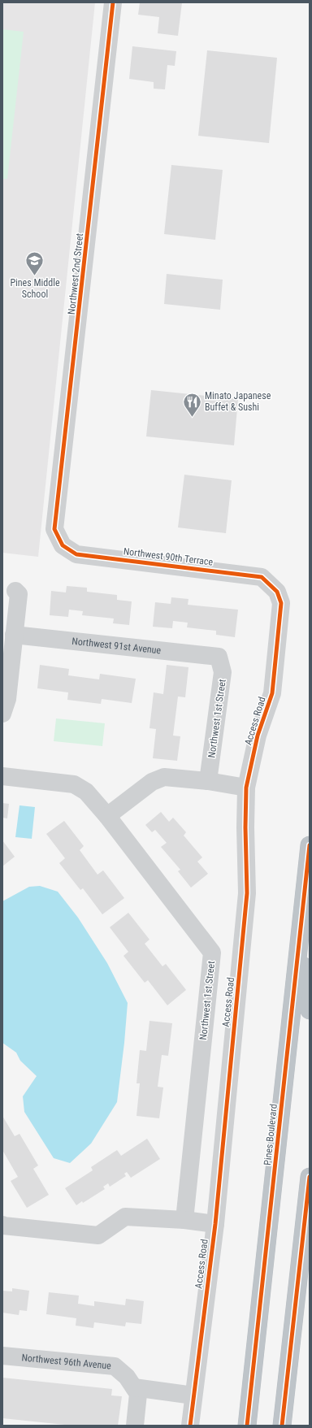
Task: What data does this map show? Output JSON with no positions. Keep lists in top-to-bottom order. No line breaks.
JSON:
{"streets":{"highway":["Pines Boulevard"],"street":["Northwest 2nd Street","Northwest 90th Terrace","Northwest 91st Avenue","Northwest 1st Street","Access Road","Northwest 96th Avenue"]},"crossings":[["Northwest 2nd Street","Northwest 90th Terrace"],["Northwest 90th Terrace","Access Road"],["Northwest 91st Avenue","Northwest 1st Street"]],"places":{"school or university":["Pines Middle School"],"restaurant":["Minato Japanese Buffet & Sushi"]}}
